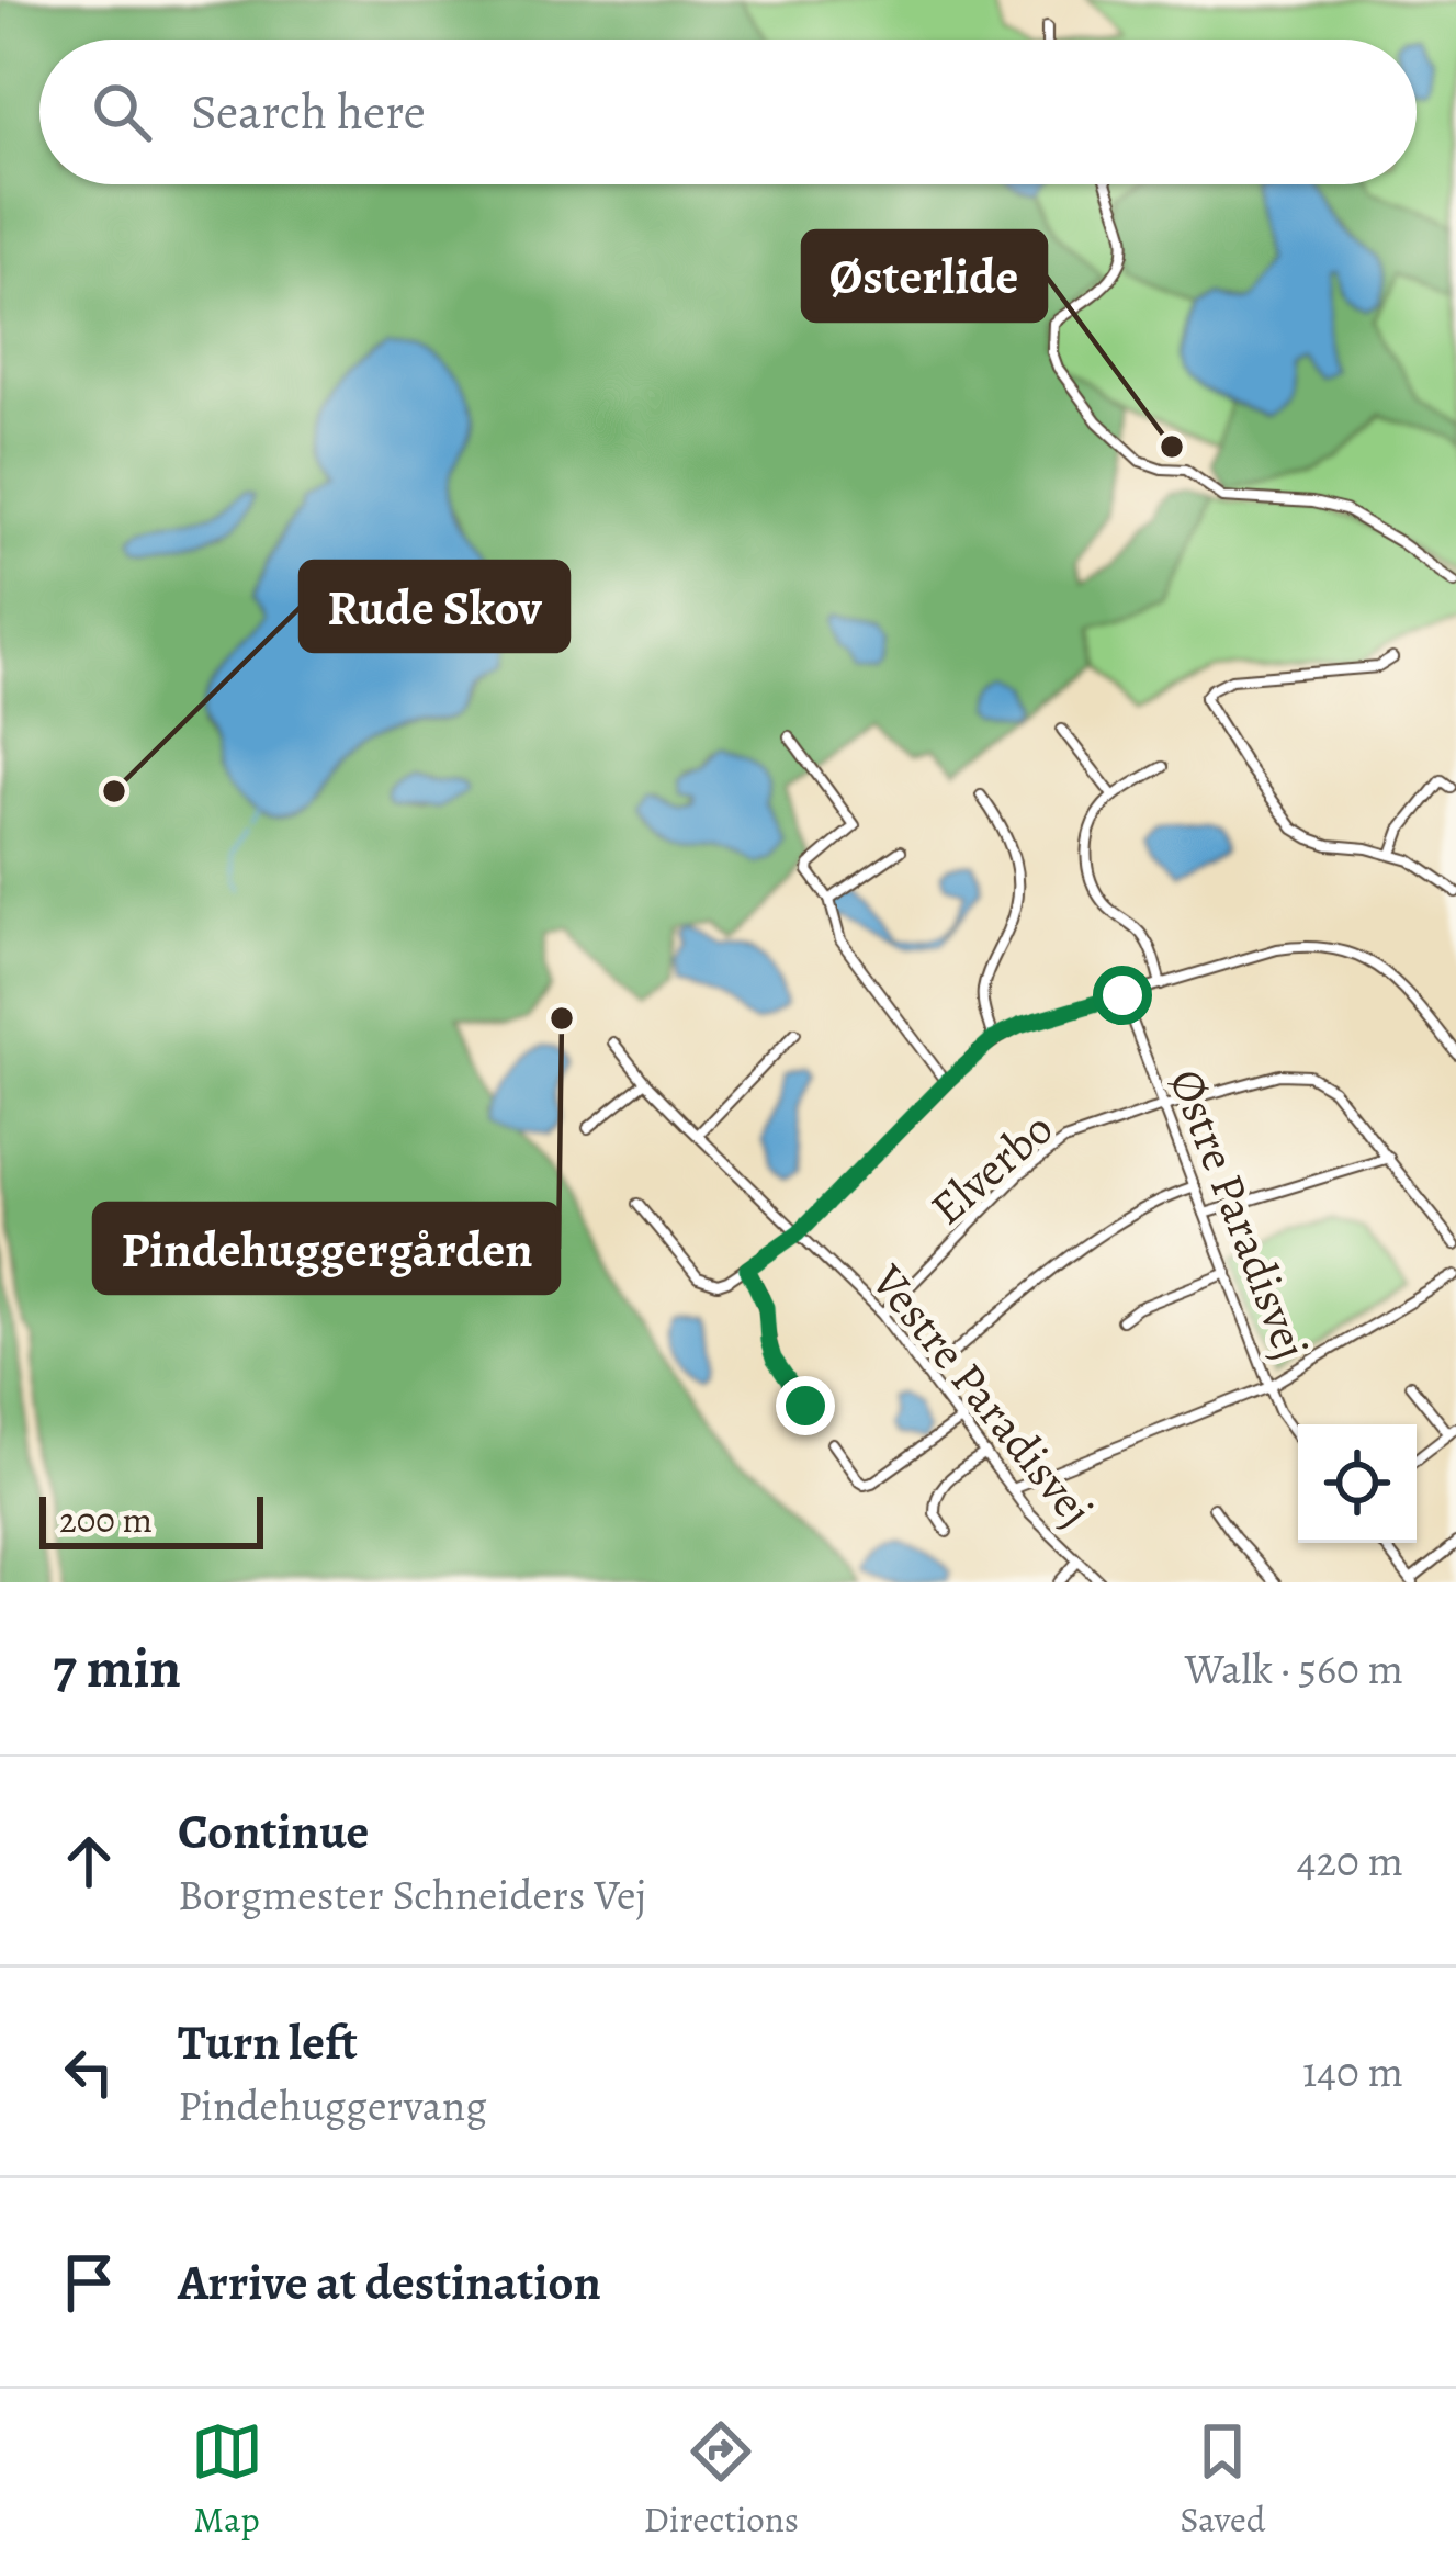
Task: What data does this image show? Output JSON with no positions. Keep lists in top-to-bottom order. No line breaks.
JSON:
{"streets":{"street":["Elverbo","Østre Paradisvej","Vestre Paradisvej"]},"crossings":[["Elverbo","Østre Paradisvej"],["Elverbo","Vestre Paradisvej"]],"places":["Østerlide","Rude Skov","Pindehuggergården"],"scale_bar":"200 m","page":{"search":"Search here","scale":"200 m","heading":["7 min","Walk · 560 m"],"list":[["Continue","Borgmester Schneiders Vej","420 m"],["Turn left","Pindehuggervang","140 m"],"Arrive at destination"],"nav":["Map","Directions","Saved"]}}
